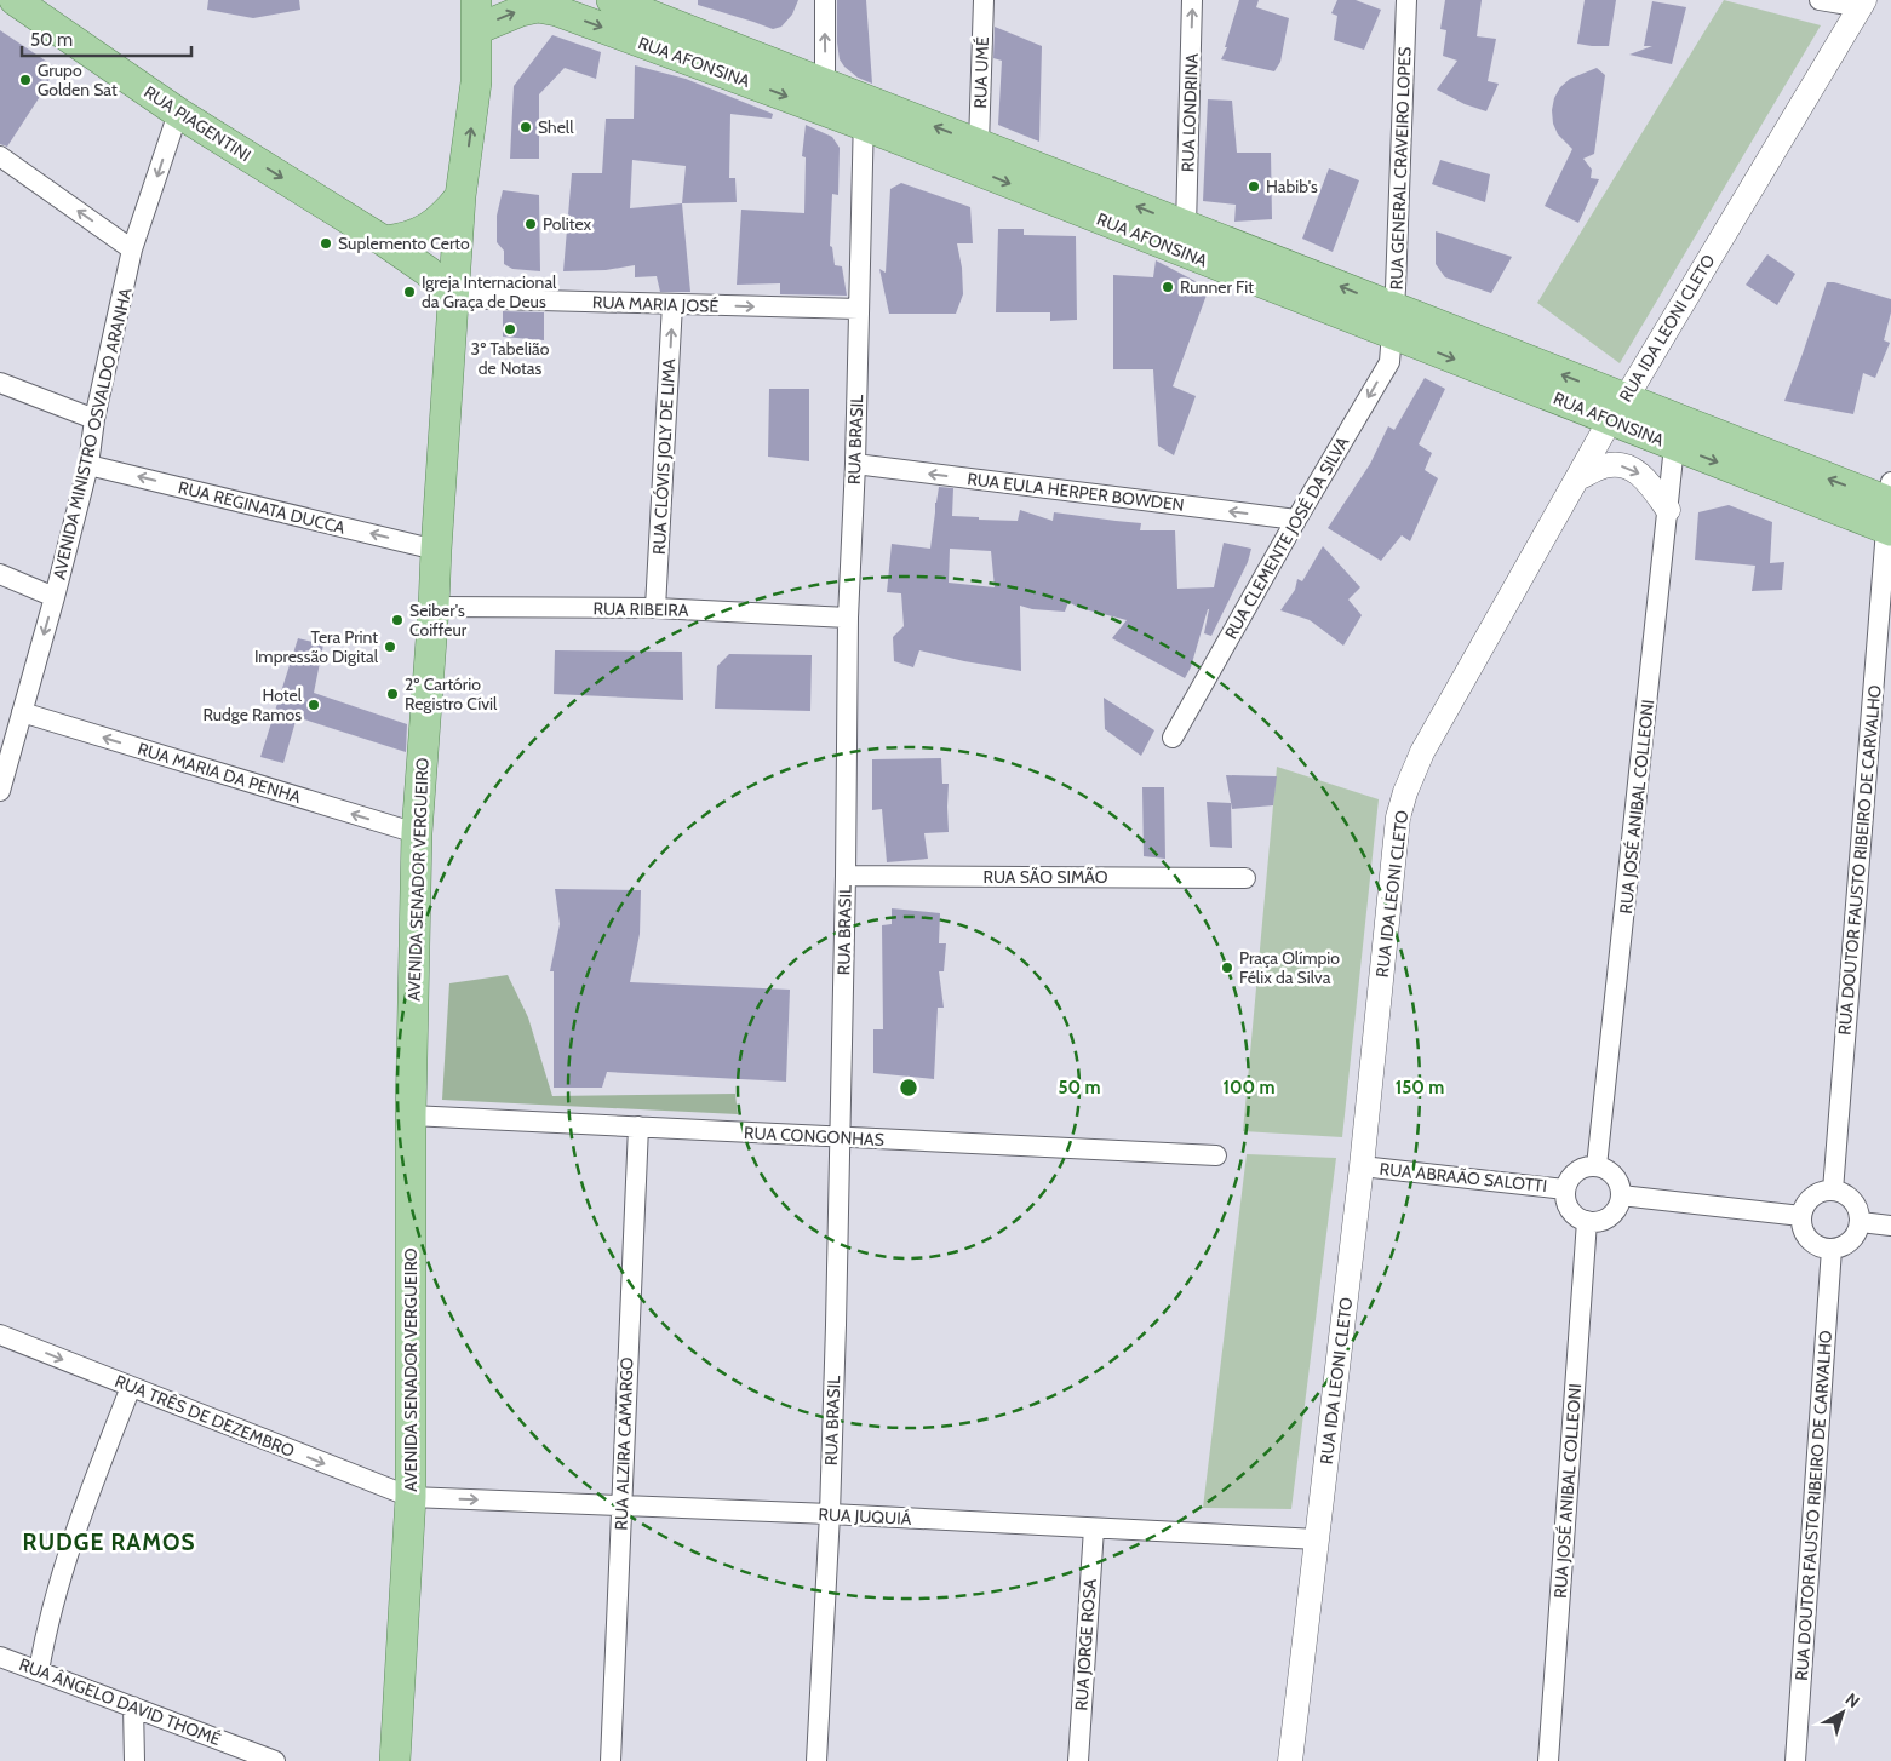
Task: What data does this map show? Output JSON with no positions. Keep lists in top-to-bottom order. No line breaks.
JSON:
{"streets":{"main road":["RUA AFONSINA","RUA PIAGENTINI","AVENIDA SENADOR VERGUEIRO"],"street":["RUA UMÉ","RUA LONDRINA","RUA GENERAL CRAVEIRO LOPES","RUA MARIA JOSÉ","RUA IDA LEONI CLETO","AVENIDA MINISTRO OSVALDO ARANHA","RUA BRASIL","RUA CLÓVIS JOLY DE LIMA","RUA EULA HERPER BOWDEN","RUA REGINATA DUCCA","RUA CLEMENTE JOSÉ DA SILVA","RUA RIBEIRA","RUA MARIA DA PENHA","RUA JOSÉ ANIBAL COLLEONI","RUA DOUTOR FAUSTO RIBEIRO DE CARVALHO","RUA SÃO SIMÃO","RUA CONGONHAS","RUA ABRAÃO SALOTTI","RUA TRÊS DE DEZEMBRO","RUA ALZIRA CAMARGO","RUA JUQUIÁ","RUA JORGE ROSA","RUA ÂNGELO DAVID THOMÉ"]},"crossings":[["RUA AFONSINA","RUA UMÉ"],["RUA AFONSINA","RUA LONDRINA"],["RUA AFONSINA","RUA GENERAL CRAVEIRO LOPES"],["RUA AFONSINA","RUA IDA LEONI CLETO"],["RUA AFONSINA","RUA BRASIL"],["RUA AFONSINA","RUA CLEMENTE JOSÉ DA SILVA"],["RUA AFONSINA","RUA JOSÉ ANIBAL COLLEONI"],["RUA AFONSINA","RUA DOUTOR FAUSTO RIBEIRO DE CARVALHO"],["RUA AFONSINA","AVENIDA SENADOR VERGUEIRO"],["RUA PIAGENTINI","RUA MARIA JOSÉ"],["RUA PIAGENTINI","AVENIDA MINISTRO OSVALDO ARANHA"],["RUA PIAGENTINI","AVENIDA SENADOR VERGUEIRO"],["RUA GENERAL CRAVEIRO LOPES","RUA CLEMENTE JOSÉ DA SILVA"],["RUA MARIA JOSÉ","RUA BRASIL"],["RUA MARIA JOSÉ","RUA CLÓVIS JOLY DE LIMA"],["RUA MARIA JOSÉ","AVENIDA SENADOR VERGUEIRO"],["RUA IDA LEONI CLETO","RUA ABRAÃO SALOTTI"],["RUA IDA LEONI CLETO","RUA JUQUIÁ"],["AVENIDA MINISTRO OSVALDO ARANHA","RUA REGINATA DUCCA"],["AVENIDA MINISTRO OSVALDO ARANHA","RUA MARIA DA PENHA"],["RUA BRASIL","RUA EULA HERPER BOWDEN"],["RUA BRASIL","RUA RIBEIRA"],["RUA BRASIL","RUA SÃO SIMÃO"],["RUA BRASIL","RUA CONGONHAS"],["RUA BRASIL","RUA JUQUIÁ"],["RUA CLÓVIS JOLY DE LIMA","RUA RIBEIRA"],["RUA EULA HERPER BOWDEN","RUA CLEMENTE JOSÉ DA SILVA"],["RUA REGINATA DUCCA","AVENIDA SENADOR VERGUEIRO"],["RUA RIBEIRA","AVENIDA SENADOR VERGUEIRO"],["RUA MARIA DA PENHA","AVENIDA SENADOR VERGUEIRO"],["RUA JOSÉ ANIBAL COLLEONI","RUA ABRAÃO SALOTTI"],["AVENIDA SENADOR VERGUEIRO","RUA CONGONHAS"],["AVENIDA SENADOR VERGUEIRO","RUA TRÊS DE DEZEMBRO"],["AVENIDA SENADOR VERGUEIRO","RUA JUQUIÁ"],["RUA CONGONHAS","RUA ALZIRA CAMARGO"],["RUA TRÊS DE DEZEMBRO","RUA JUQUIÁ"],["RUA ALZIRA CAMARGO","RUA JUQUIÁ"],["RUA JUQUIÁ","RUA JORGE ROSA"]],"one_way":["RUA LONDRINA","RUA PIAGENTINI","RUA MARIA JOSÉ","AVENIDA MINISTRO OSVALDO ARANHA","RUA CLÓVIS JOLY DE LIMA","RUA EULA HERPER BOWDEN","RUA REGINATA DUCCA","RUA CLEMENTE JOSÉ DA SILVA","RUA MARIA DA PENHA","RUA TRÊS DE DEZEMBRO"],"districts":["RUDGE RAMOS"],"places":["Grupo Golden Sat","Shell","Habib's","Politex","Suplemento Certo","Runner Fit","Igreja Internacional da Graça de Deus","3º Tabelião de Notas","Seiber's Coiffeur","Tera Print Impressão Digital","2º Cartório Registro Cívil","Hotel Rudge Ramos","Praça Olímpio Félix da Silva"],"scale_bar":"50 m","north":"top right","rings":["50 m","100 m","150 m"]}
